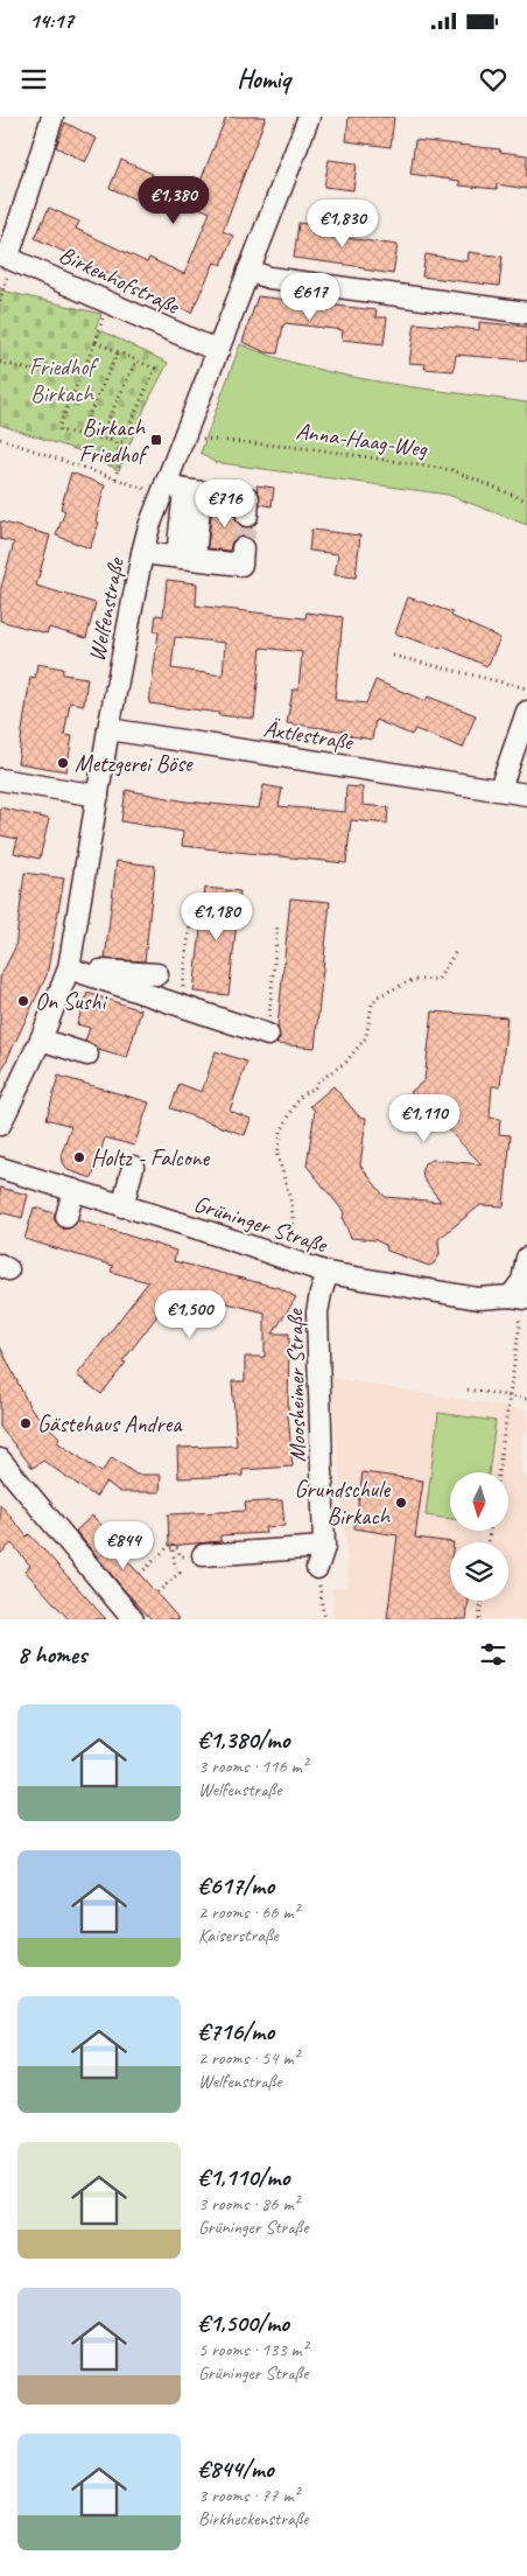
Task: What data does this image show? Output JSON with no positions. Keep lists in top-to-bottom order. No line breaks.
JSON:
{"streets":{"street":["Birkenhofstraße","Welfenstraße","Äxtlestraße","Grüninger Straße","Moosheimer Straße"],"path":["Anna-Haag-Weg"]},"crossings":[["Birkenhofstraße","Welfenstraße"],["Anna-Haag-Weg","Welfenstraße"],["Welfenstraße","Äxtlestraße"],["Grüninger Straße","Moosheimer Straße"]],"parks":["Friedhof Birkach"],"places":{"transit":["Birkach Friedhof"],"other":["Metzgerei Böse","On Sushi","Holtz - Falcone","Gästehaus Andrea","Grundschule Birkach"]},"north":"bottom","page":{"status":"14:17","header":"Homiq","price":["€1,380","€1,830","€617","€716","€1,180","€1,110","€1,500","€844"],"heading":"8 homes","list":[{"name":"€1,380/mo","note":"3 rooms · 116 m² · Welfenstraße"},{"name":"€617/mo","note":"2 rooms · 66 m² · Kaiserstraße"},{"name":"€716/mo","note":"2 rooms · 54 m² · Welfenstraße"},{"name":"€1,110/mo","note":"3 rooms · 86 m² · Grüninger Straße"},{"name":"€1,500/mo","note":"5 rooms · 133 m² · Grüninger Straße"},{"name":"€844/mo","note":"3 rooms · 77 m² · Birkheckenstraße"}]}}
